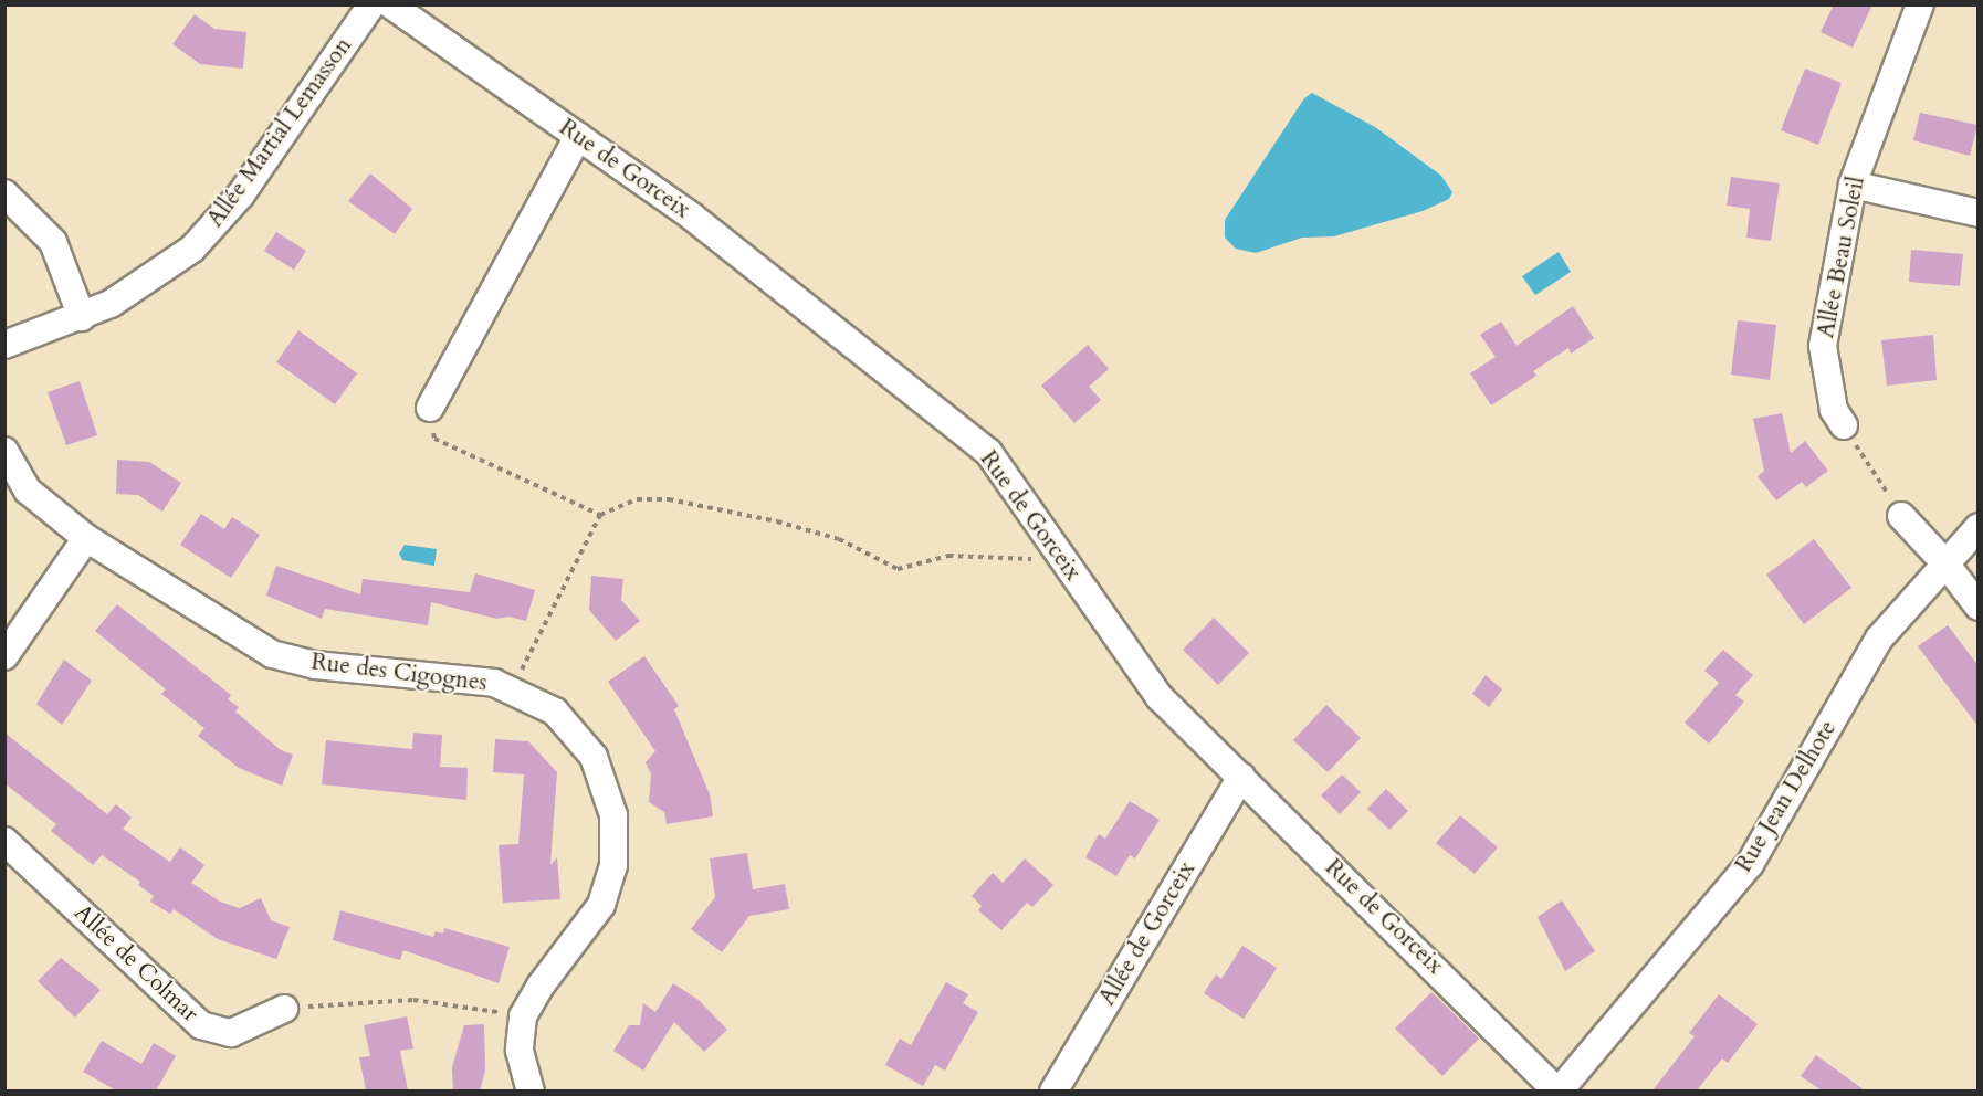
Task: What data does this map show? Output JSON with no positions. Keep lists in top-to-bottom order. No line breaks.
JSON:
{"streets":{"street":["Allée Martial Lemasson","Rue de Gorceix","Allée Beau Soleil","Rue des Cigognes","Rue Jean Delhote","Allée de Gorceix","Allée de Colmar"]},"crossings":[["Rue de Gorceix","Rue Jean Delhote"],["Rue de Gorceix","Allée de Gorceix"]]}
